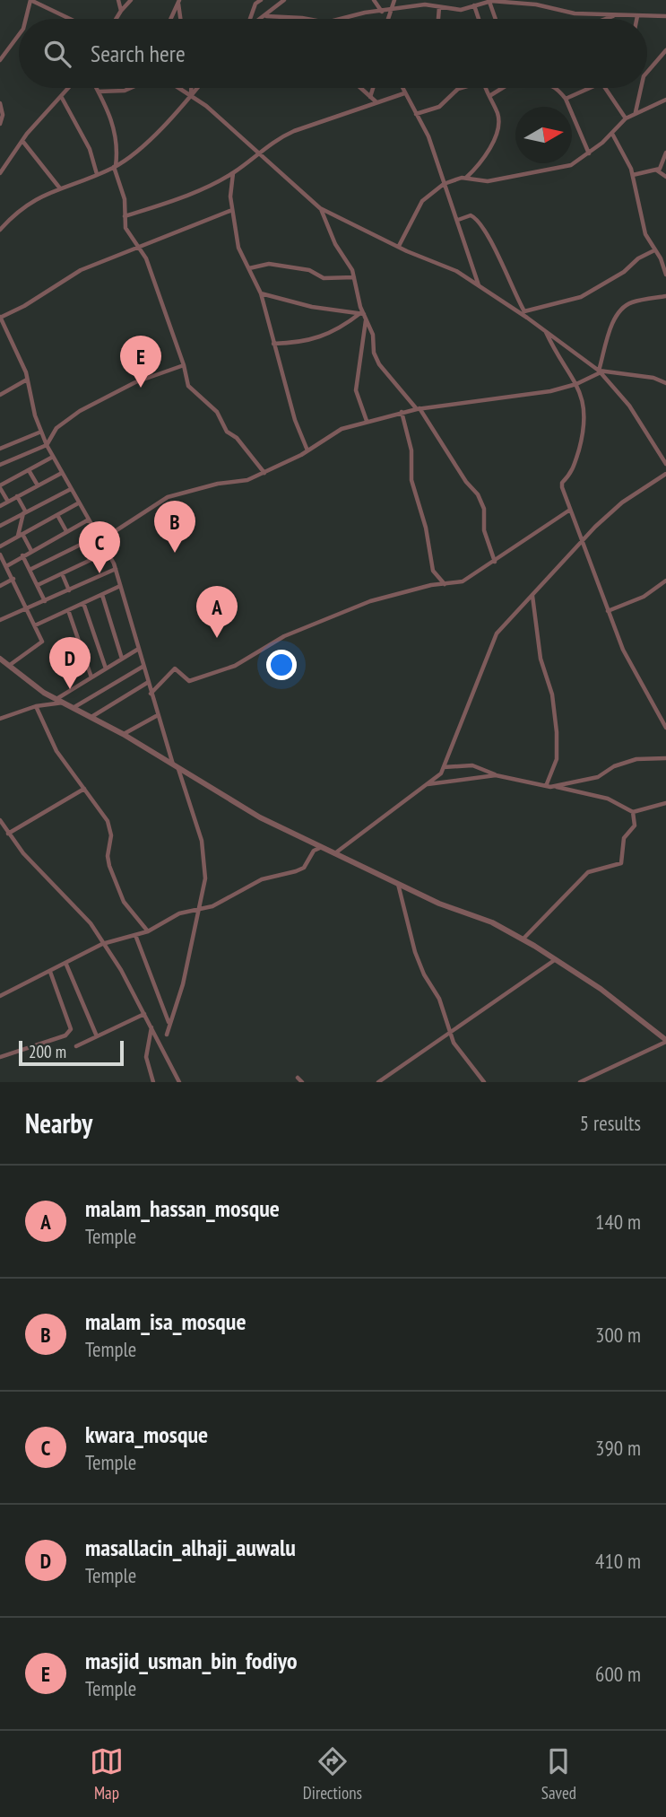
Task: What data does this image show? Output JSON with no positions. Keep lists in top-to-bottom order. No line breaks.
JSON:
{"scale_bar":"200 m","north":"right","page":{"search":"Search here","pins":["E","B","C","A","D"],"scale":"200 m","heading":["Nearby","5 results"],"list":[{"mark":"A","name":"malam_hassan_mosque","note":"Temple","value":"140 m"},{"mark":"B","name":"malam_isa_mosque","note":"Temple","value":"300 m"},{"mark":"C","name":"kwara_mosque","note":"Temple","value":"390 m"},{"mark":"D","name":"masallacin_alhaji_auwalu","note":"Temple","value":"410 m"},{"mark":"E","name":"masjid_usman_bin_fodiyo","note":"Temple","value":"600 m"}],"nav":["Map","Directions","Saved"]}}
